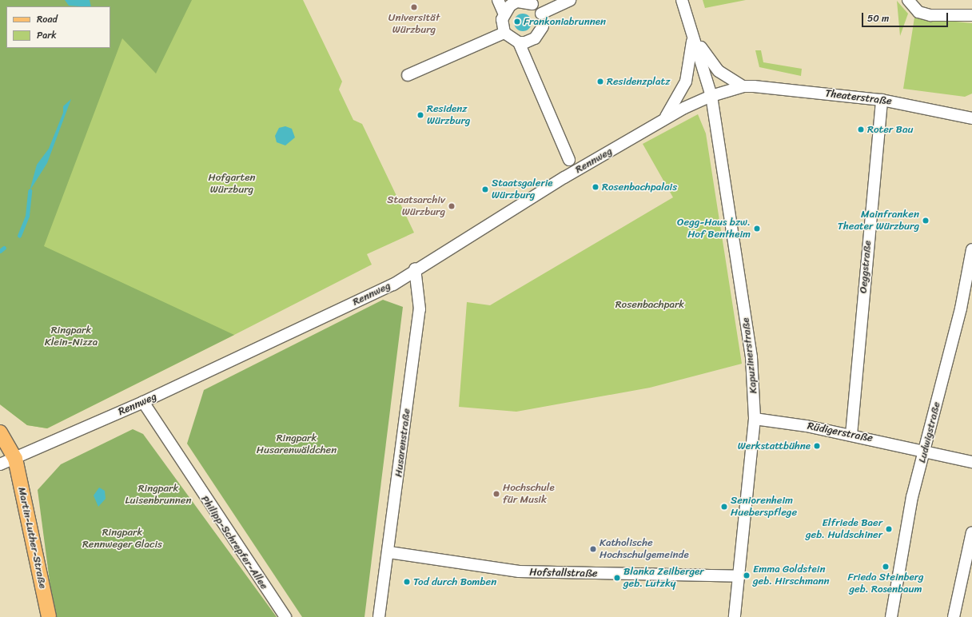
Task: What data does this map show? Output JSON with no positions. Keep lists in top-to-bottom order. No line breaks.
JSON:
{"streets":{"main road":["Martin-Luther-Straße"],"street":["Theaterstraße","Rennweg","Oeggstraße","Kapuzinerstraße","Rüdigerstraße","Ludwigstraße","Husarenstraße","Philipp-Schrepfer-Allee","Hofstallstraße"]},"crossings":[["Theaterstraße","Rennweg"],["Theaterstraße","Oeggstraße"],["Theaterstraße","Kapuzinerstraße"],["Rennweg","Kapuzinerstraße"],["Rennweg","Husarenstraße"],["Rennweg","Martin-Luther-Straße"],["Rennweg","Philipp-Schrepfer-Allee"],["Oeggstraße","Rüdigerstraße"],["Kapuzinerstraße","Rüdigerstraße"],["Kapuzinerstraße","Hofstallstraße"],["Rüdigerstraße","Ludwigstraße"],["Husarenstraße","Hofstallstraße"]],"parks":["Hofgarten Würzburg","Rosenbachpark","Ringpark Klein-Nizza","Ringpark Husarenwäldchen","Ringpark Luisenbrunnen","Ringpark Rennweger Glacis"],"places":["Universität Würzburg","Frankoniabrunnen","Residenzplatz","Residenz Würzburg","Roter Bau","Rosenbachpalais","Staatsgalerie Würzburg","Staatsarchiv Würzburg","Mainfranken Theater Würzburg","Oegg-Haus bzw. Hof Bentheim","Werkstattbühne","Hochschule für Musik","Seniorenheim Hueberspflege","Elfriede Baer geb. Huldschiner","Katholische Hochschulgemeinde","Frieda Steinberg geb. Rosenbaum","Emma Goldstein geb. Hirschmann","Blanka Zeilberger geb. Lutzky","Tod durch Bomben"],"legend":["Road","Park"],"scale_bar":"50 m"}
